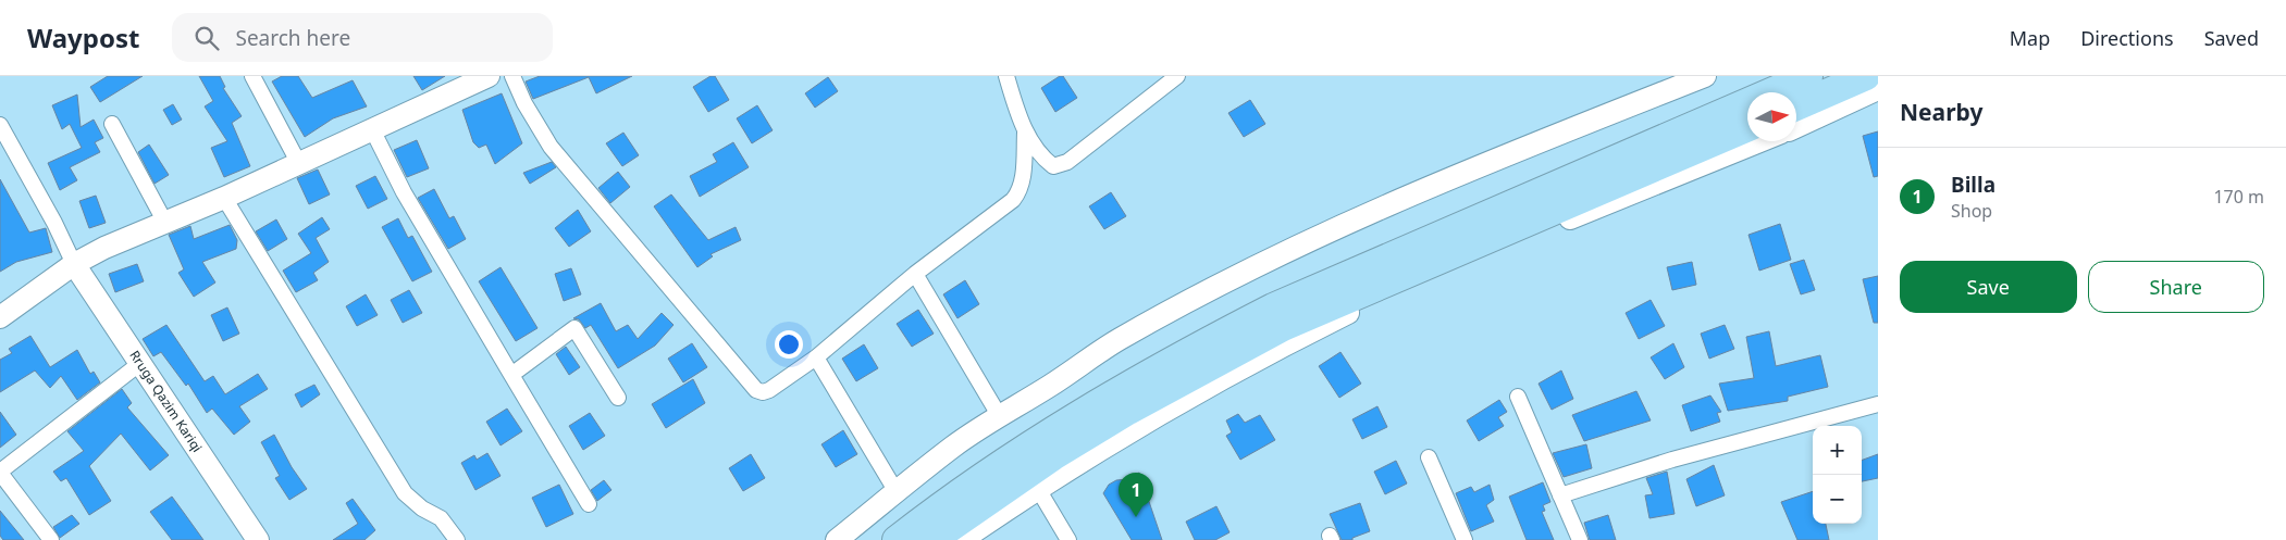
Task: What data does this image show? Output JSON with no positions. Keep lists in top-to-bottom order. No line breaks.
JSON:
{"streets":{"street":["Rruga Qazim Kariqi"]},"north":"right","page":{"header":"Waypost","search":"Search here","nav":["Map","Directions","Saved"],"heading":"Nearby","list":[{"mark":"1","name":"Billa","note":"Shop","value":"170 m"}],"buttons":["Save","Share"],"map_buttons":["+","−"],"pins":"1"}}
